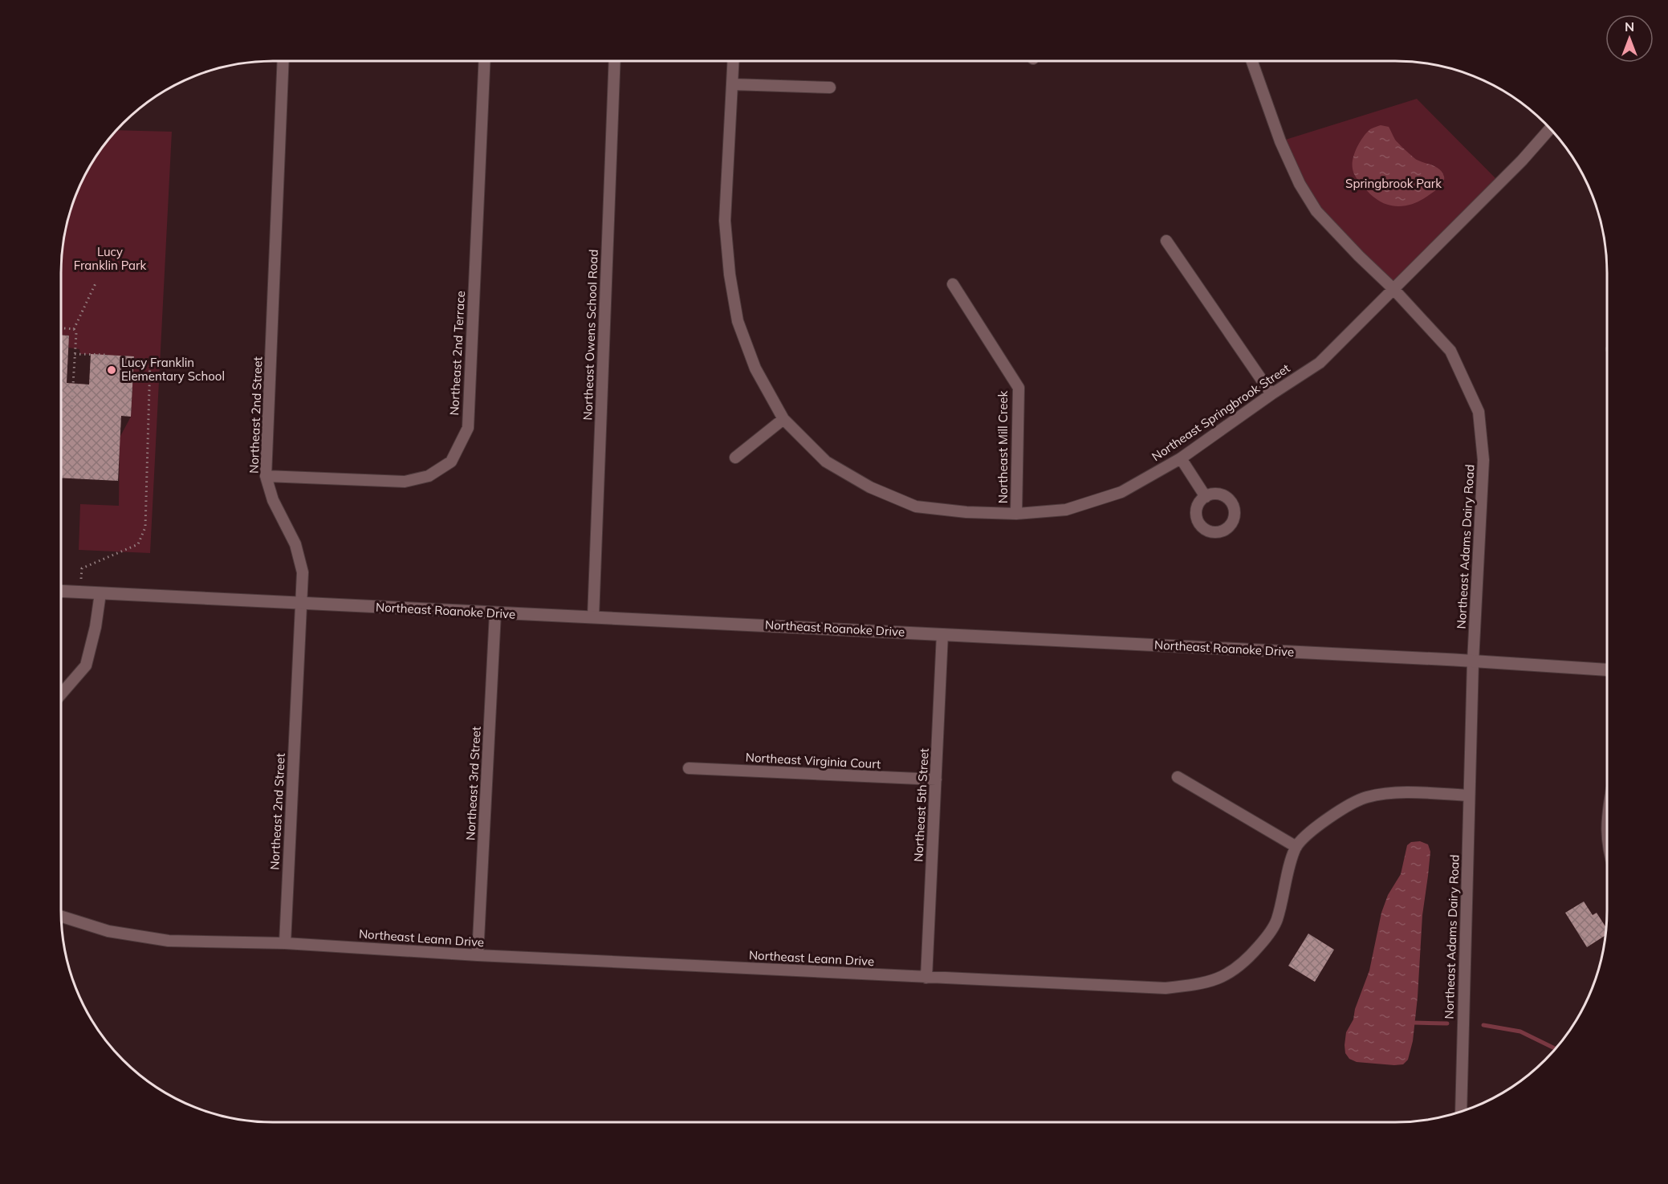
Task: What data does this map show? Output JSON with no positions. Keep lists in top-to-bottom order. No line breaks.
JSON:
{"streets":{"street":["Northeast Owens School Road","Northeast 2nd Terrace","Northeast Springbrook Street","Northeast 2nd Street","Northeast Mill Creek","Northeast Adams Dairy Road","Northeast Roanoke Drive","Northeast Virginia Court","Northeast 3rd Street","Northeast 5th Street","Northeast Leann Drive"]},"crossings":[["Northeast Owens School Road","Northeast Roanoke Drive"],["Northeast 2nd Terrace","Northeast 2nd Street"],["Northeast Springbrook Street","Northeast Mill Creek"],["Northeast Springbrook Street","Northeast Adams Dairy Road"],["Northeast 2nd Street","Northeast Roanoke Drive"],["Northeast 2nd Street","Northeast Leann Drive"],["Northeast Adams Dairy Road","Northeast Roanoke Drive"],["Northeast Adams Dairy Road","Northeast Leann Drive"],["Northeast Roanoke Drive","Northeast 3rd Street"],["Northeast Roanoke Drive","Northeast 5th Street"],["Northeast Virginia Court","Northeast 5th Street"],["Northeast 3rd Street","Northeast Leann Drive"],["Northeast 5th Street","Northeast Leann Drive"]],"parks":["Springbrook Park","Lucy Franklin Park"],"places":["Lucy Franklin Elementary School"],"north":"top"}
